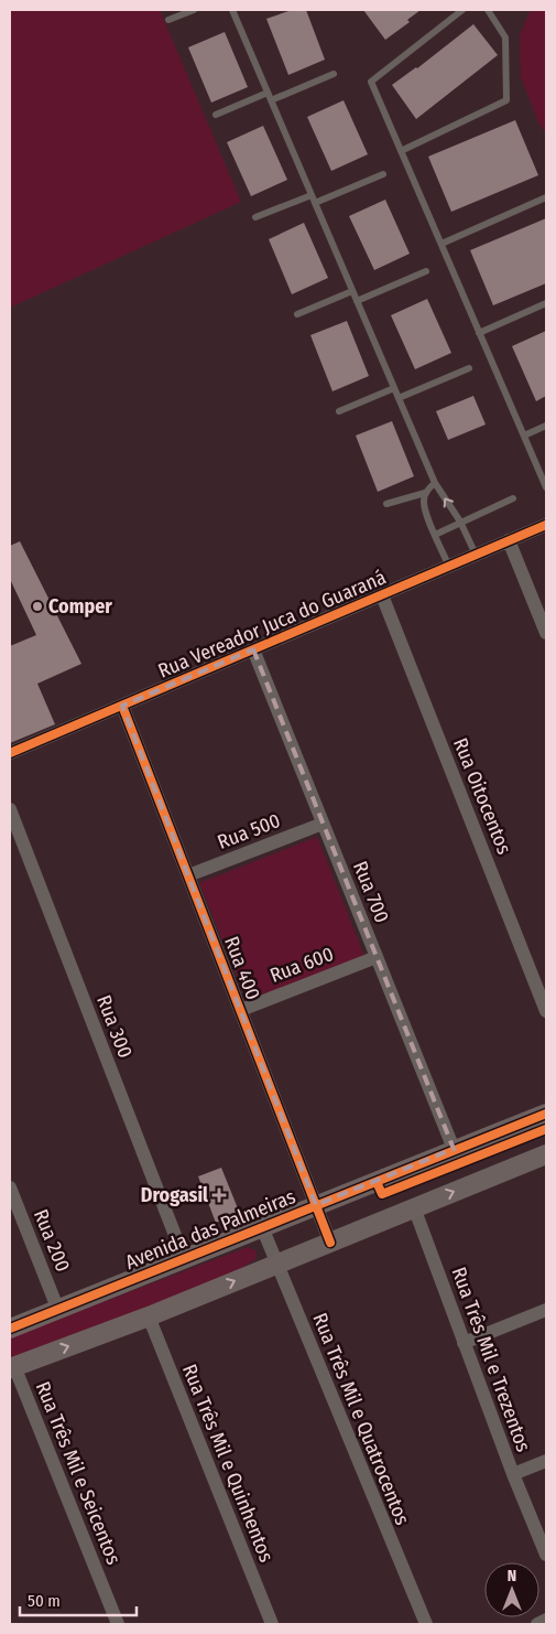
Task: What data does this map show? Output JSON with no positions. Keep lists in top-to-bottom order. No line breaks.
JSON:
{"streets":{"street":["Rua Vereador Juca do Guaraná","Rua Oitocentos","Rua 500","Rua 700","Rua 600","Rua 400","Rua 300","Avenida das Palmeiras","Rua 200","Rua Três Mil e Trezentos","Rua Três Mil e Quatrocentos","Rua Três Mil e Quinhentos","Rua Três Mil e Seicentos"]},"crossings":[["Rua Vereador Juca do Guaraná","Rua Oitocentos"],["Rua Vereador Juca do Guaraná","Rua 700"],["Rua Vereador Juca do Guaraná","Rua 400"],["Rua 500","Rua 700"],["Rua 500","Rua 400"],["Rua 700","Rua 600"],["Rua 700","Avenida das Palmeiras"],["Rua 600","Rua 400"],["Rua 400","Avenida das Palmeiras"],["Rua 300","Avenida das Palmeiras"],["Avenida das Palmeiras","Rua 200"],["Avenida das Palmeiras","Rua Três Mil e Quatrocentos"]],"places":{"other":["Comper"],"health":["Drogasil"]},"scale_bar":"50 m","north":"top"}
